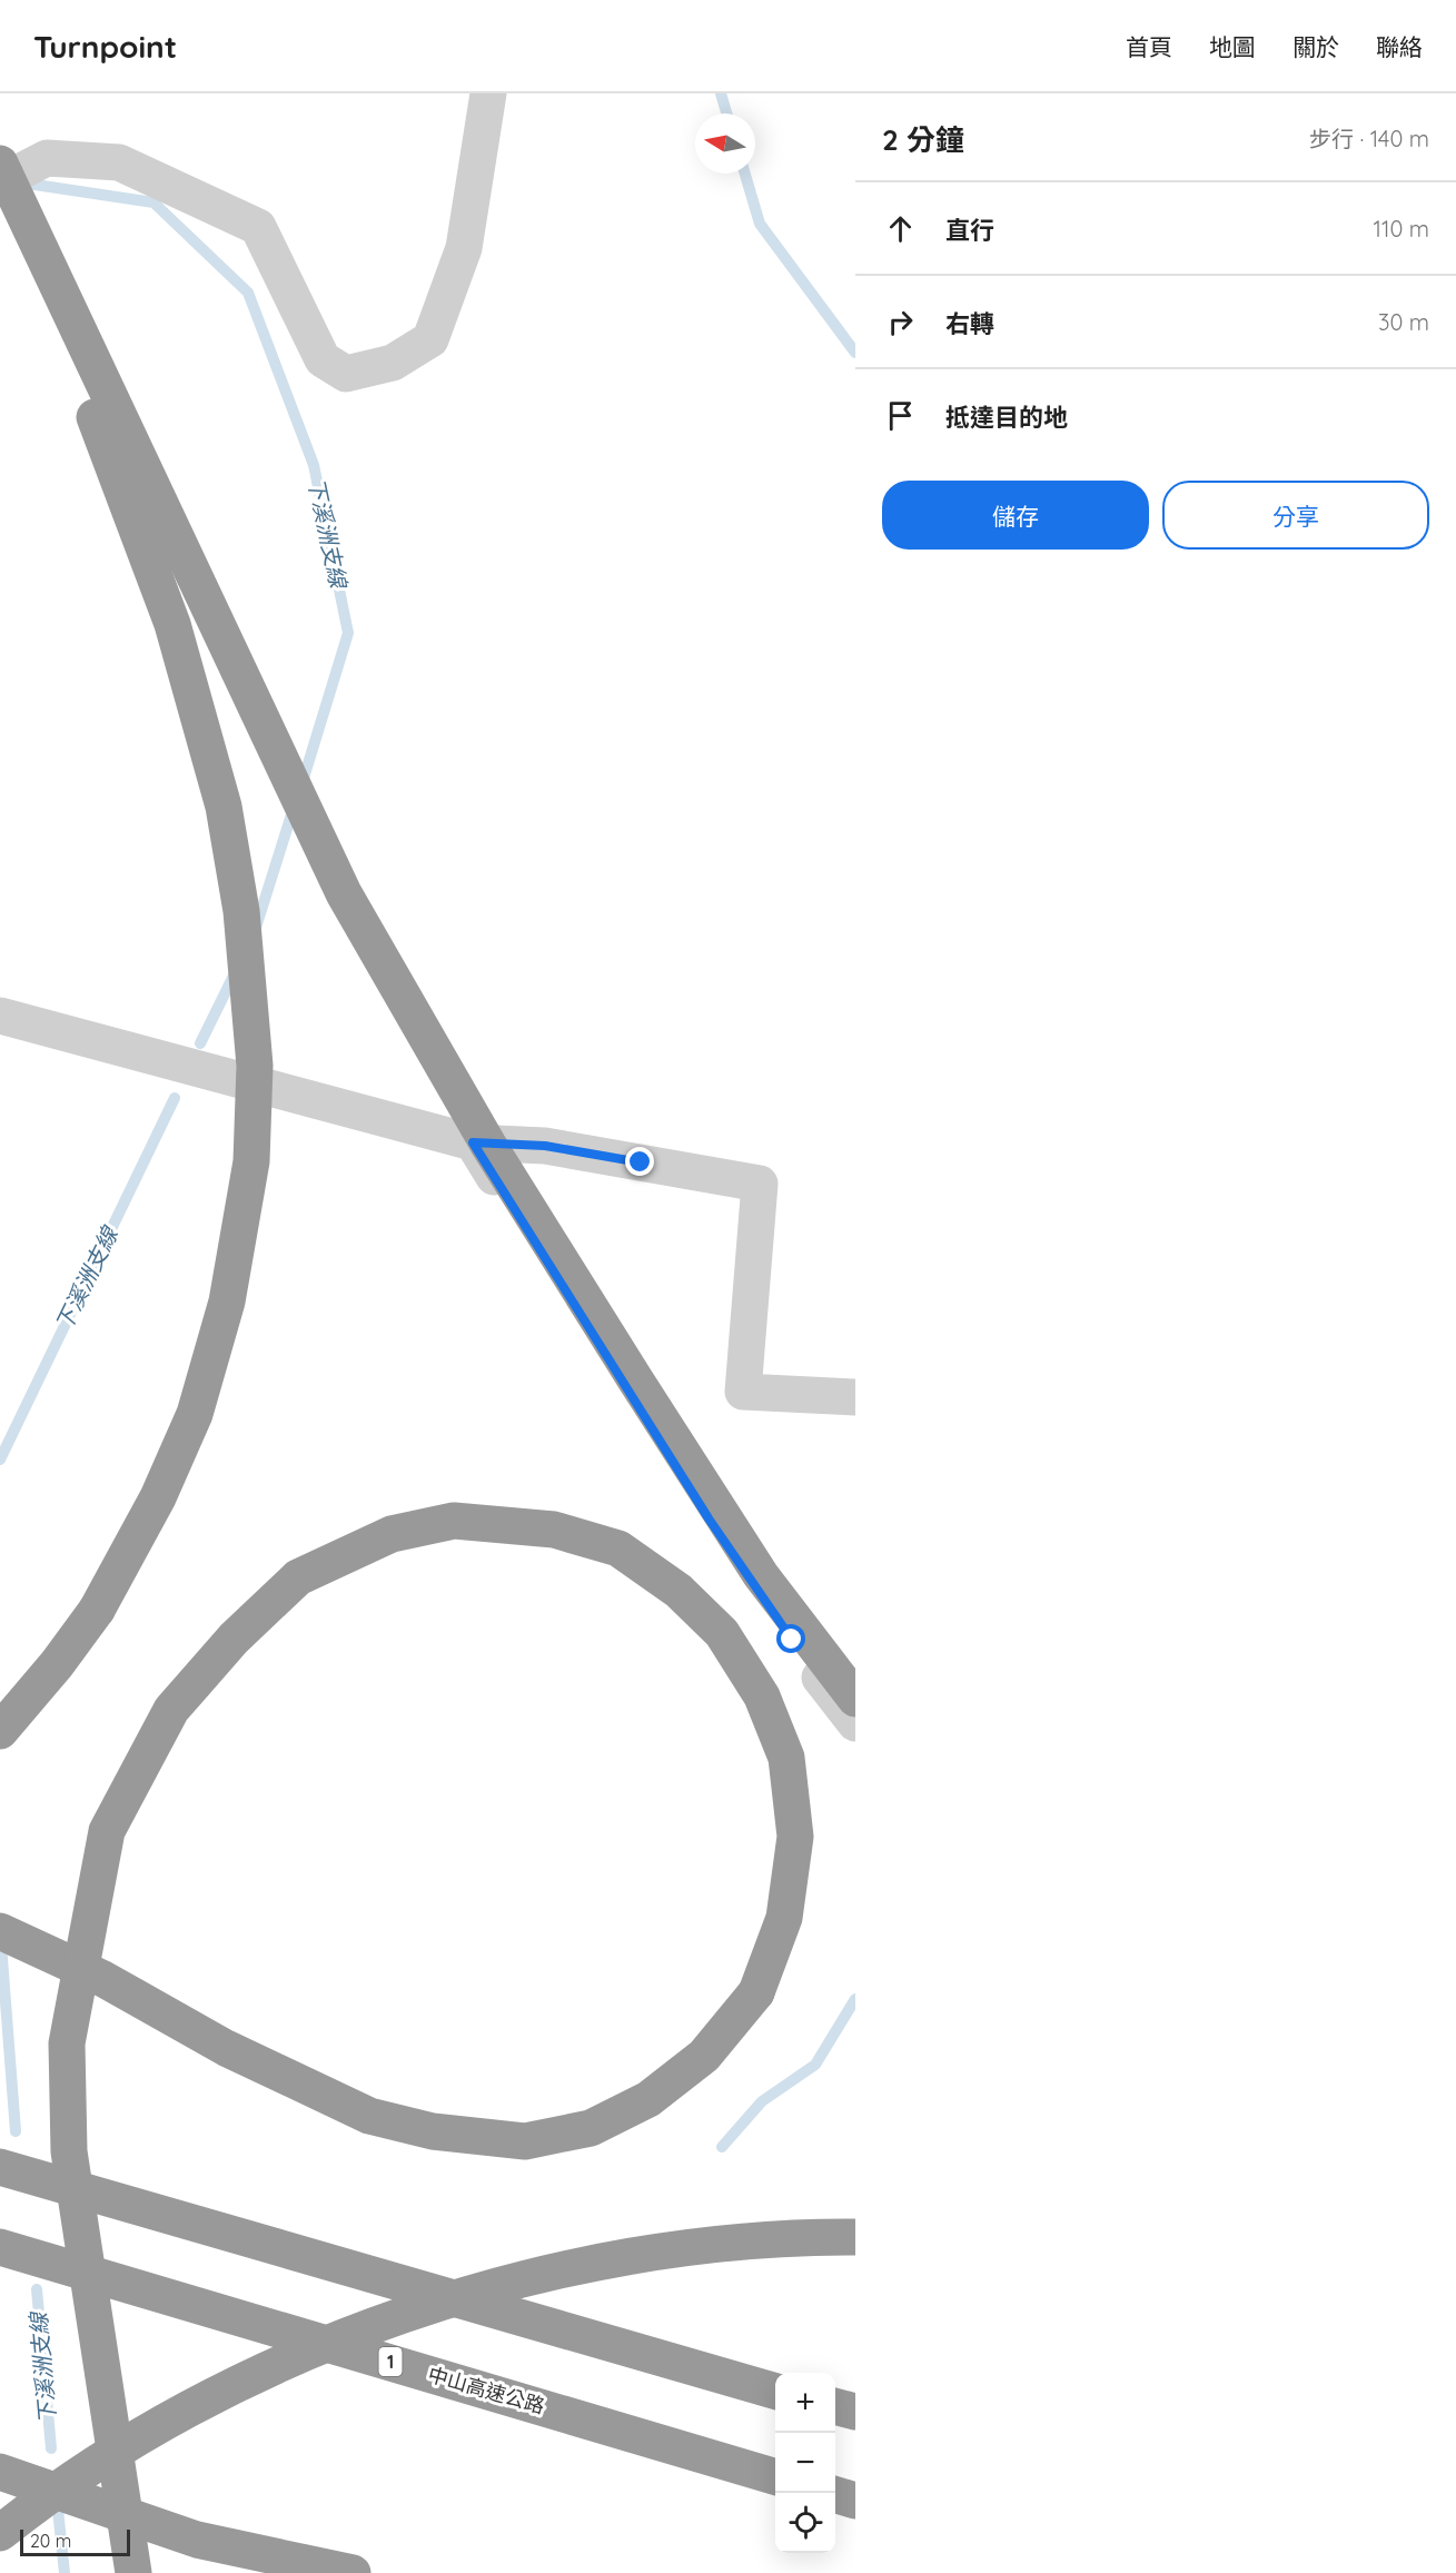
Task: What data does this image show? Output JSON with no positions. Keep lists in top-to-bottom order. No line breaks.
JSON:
{"streets":{"highway":["1","中山高速公路"]},"water":["下溪洲支線"],"scale_bar":"20 m","north":"left","page":{"header":"Turnpoint","nav":["首頁","地圖","關於","聯絡"],"heading":["2 分鐘","步行 · 140 m"],"list":[["直行","110 m"],["右轉","30 m"],"抵達目的地"],"buttons":["儲存","分享"],"map_buttons":["+","−"],"scale":"20 m"}}
